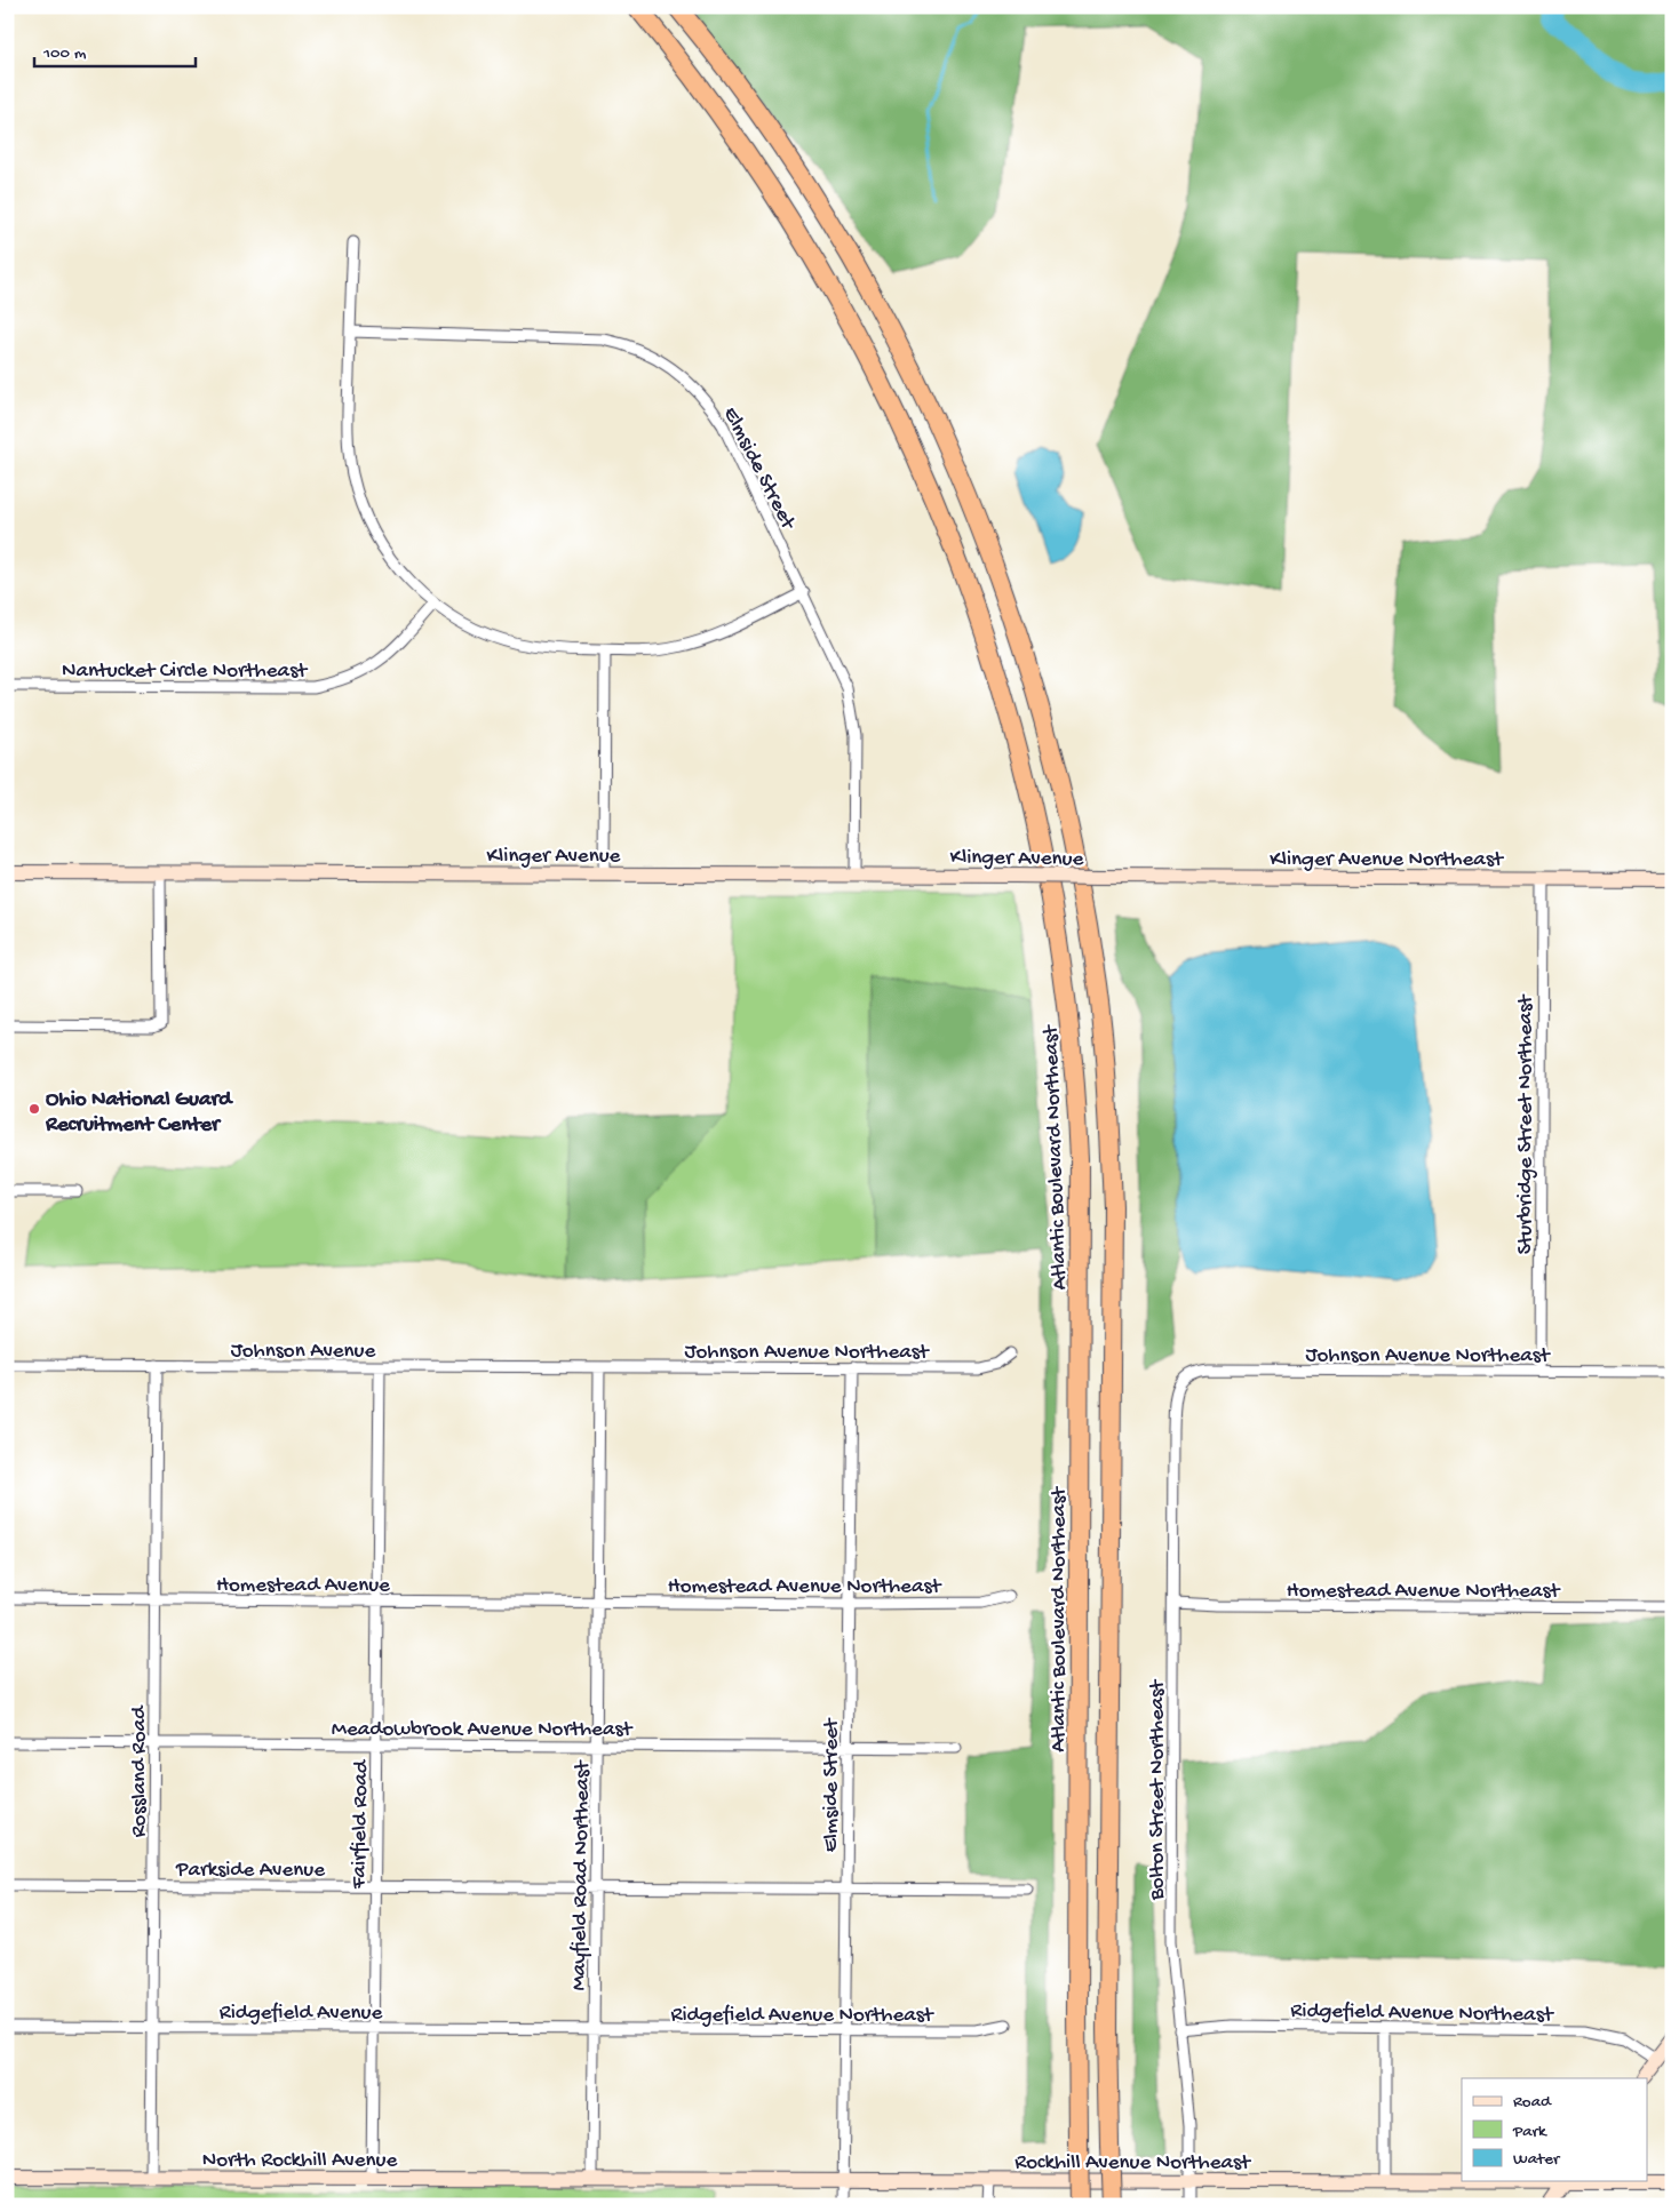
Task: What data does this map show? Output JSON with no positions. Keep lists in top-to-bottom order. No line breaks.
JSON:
{"streets":{"highway":["Atlantic Boulevard Northeast"],"street":["Elmside Street","Nantucket Circle Northeast","Klinger Avenue","Klinger Avenue Northeast","Sturbridge Street Northeast","Johnson Avenue","Johnson Avenue Northeast","Homestead Avenue","Homestead Avenue Northeast","Meadowbrook Avenue Northeast","Rossland Road","Bolton Street Northeast","Fairfield Road","Parkside Avenue","Mayfield Road Northeast","Ridgefield Avenue","Ridgefield Avenue Northeast","North Rockhill Avenue","Rockhill Avenue Northeast"]},"crossings":[["Elmside Street","Klinger Avenue"],["Elmside Street","Johnson Avenue Northeast"],["Elmside Street","Homestead Avenue Northeast"],["Elmside Street","Meadowbrook Avenue Northeast"],["Elmside Street","Parkside Avenue"],["Elmside Street","Ridgefield Avenue Northeast"],["Elmside Street","Rockhill Avenue Northeast"],["Klinger Avenue","Klinger Avenue Northeast"],["Klinger Avenue Northeast","Sturbridge Street Northeast"],["Sturbridge Street Northeast","Johnson Avenue Northeast"],["Johnson Avenue","Johnson Avenue Northeast"],["Johnson Avenue","Rossland Road"],["Johnson Avenue","Fairfield Road"],["Johnson Avenue","Mayfield Road Northeast"],["Johnson Avenue Northeast","Bolton Street Northeast"],["Johnson Avenue Northeast","Mayfield Road Northeast"],["Homestead Avenue","Homestead Avenue Northeast"],["Homestead Avenue","Rossland Road"],["Homestead Avenue","Fairfield Road"],["Homestead Avenue","Mayfield Road Northeast"],["Homestead Avenue Northeast","Bolton Street Northeast"],["Homestead Avenue Northeast","Mayfield Road Northeast"],["Meadowbrook Avenue Northeast","Rossland Road"],["Meadowbrook Avenue Northeast","Fairfield Road"],["Meadowbrook Avenue Northeast","Mayfield Road Northeast"],["Rossland Road","Parkside Avenue"],["Rossland Road","Ridgefield Avenue"],["Rossland Road","North Rockhill Avenue"],["Bolton Street Northeast","Ridgefield Avenue Northeast"],["Bolton Street Northeast","Rockhill Avenue Northeast"],["Fairfield Road","Parkside Avenue"],["Fairfield Road","Ridgefield Avenue"],["Fairfield Road","North Rockhill Avenue"],["Parkside Avenue","Mayfield Road Northeast"],["Mayfield Road Northeast","Ridgefield Avenue"],["Mayfield Road Northeast","Ridgefield Avenue Northeast"],["Mayfield Road Northeast","North Rockhill Avenue"],["Mayfield Road Northeast","Rockhill Avenue Northeast"],["Ridgefield Avenue","Ridgefield Avenue Northeast"],["North Rockhill Avenue","Rockhill Avenue Northeast"]],"places":["Ohio National Guard Recruitment Center"],"legend":["Road","Park","Water"],"scale_bar":"100 m"}
